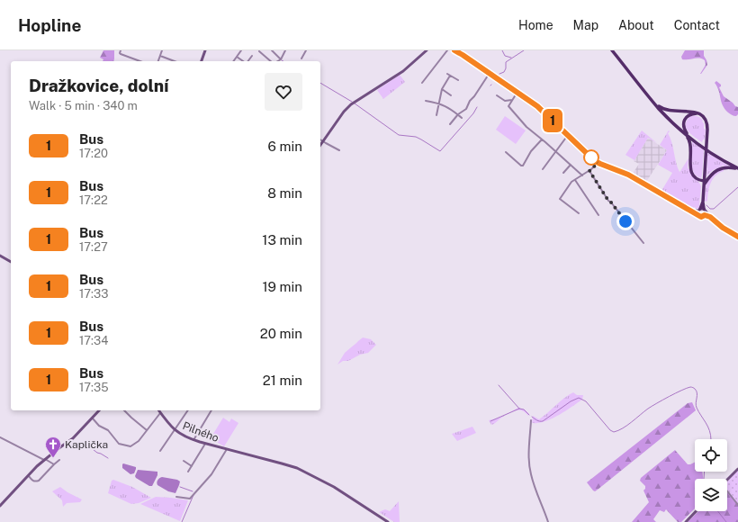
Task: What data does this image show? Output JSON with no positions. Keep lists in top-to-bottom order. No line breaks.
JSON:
{"streets":{"street":["Pilného"]},"places":{"church":["Kaplička"]},"lines":["bus line 1"],"page":{"header":"Hopline","nav":["Home","Map","About","Contact"],"on_map":"1","heading":["Dražkovice, dolní","Walk · 5 min · 340 m"],"list":[{"mark":"1","name":"Bus","note":"17:20","value":"6 min"},{"mark":"1","name":"Bus","note":"17:22","value":"8 min"},{"mark":"1","name":"Bus","note":"17:27","value":"13 min"},{"mark":"1","name":"Bus","note":"17:33","value":"19 min"},{"mark":"1","name":"Bus","note":"17:34","value":"20 min"},{"mark":"1","name":"Bus","note":"17:35","value":"21 min"}]}}
